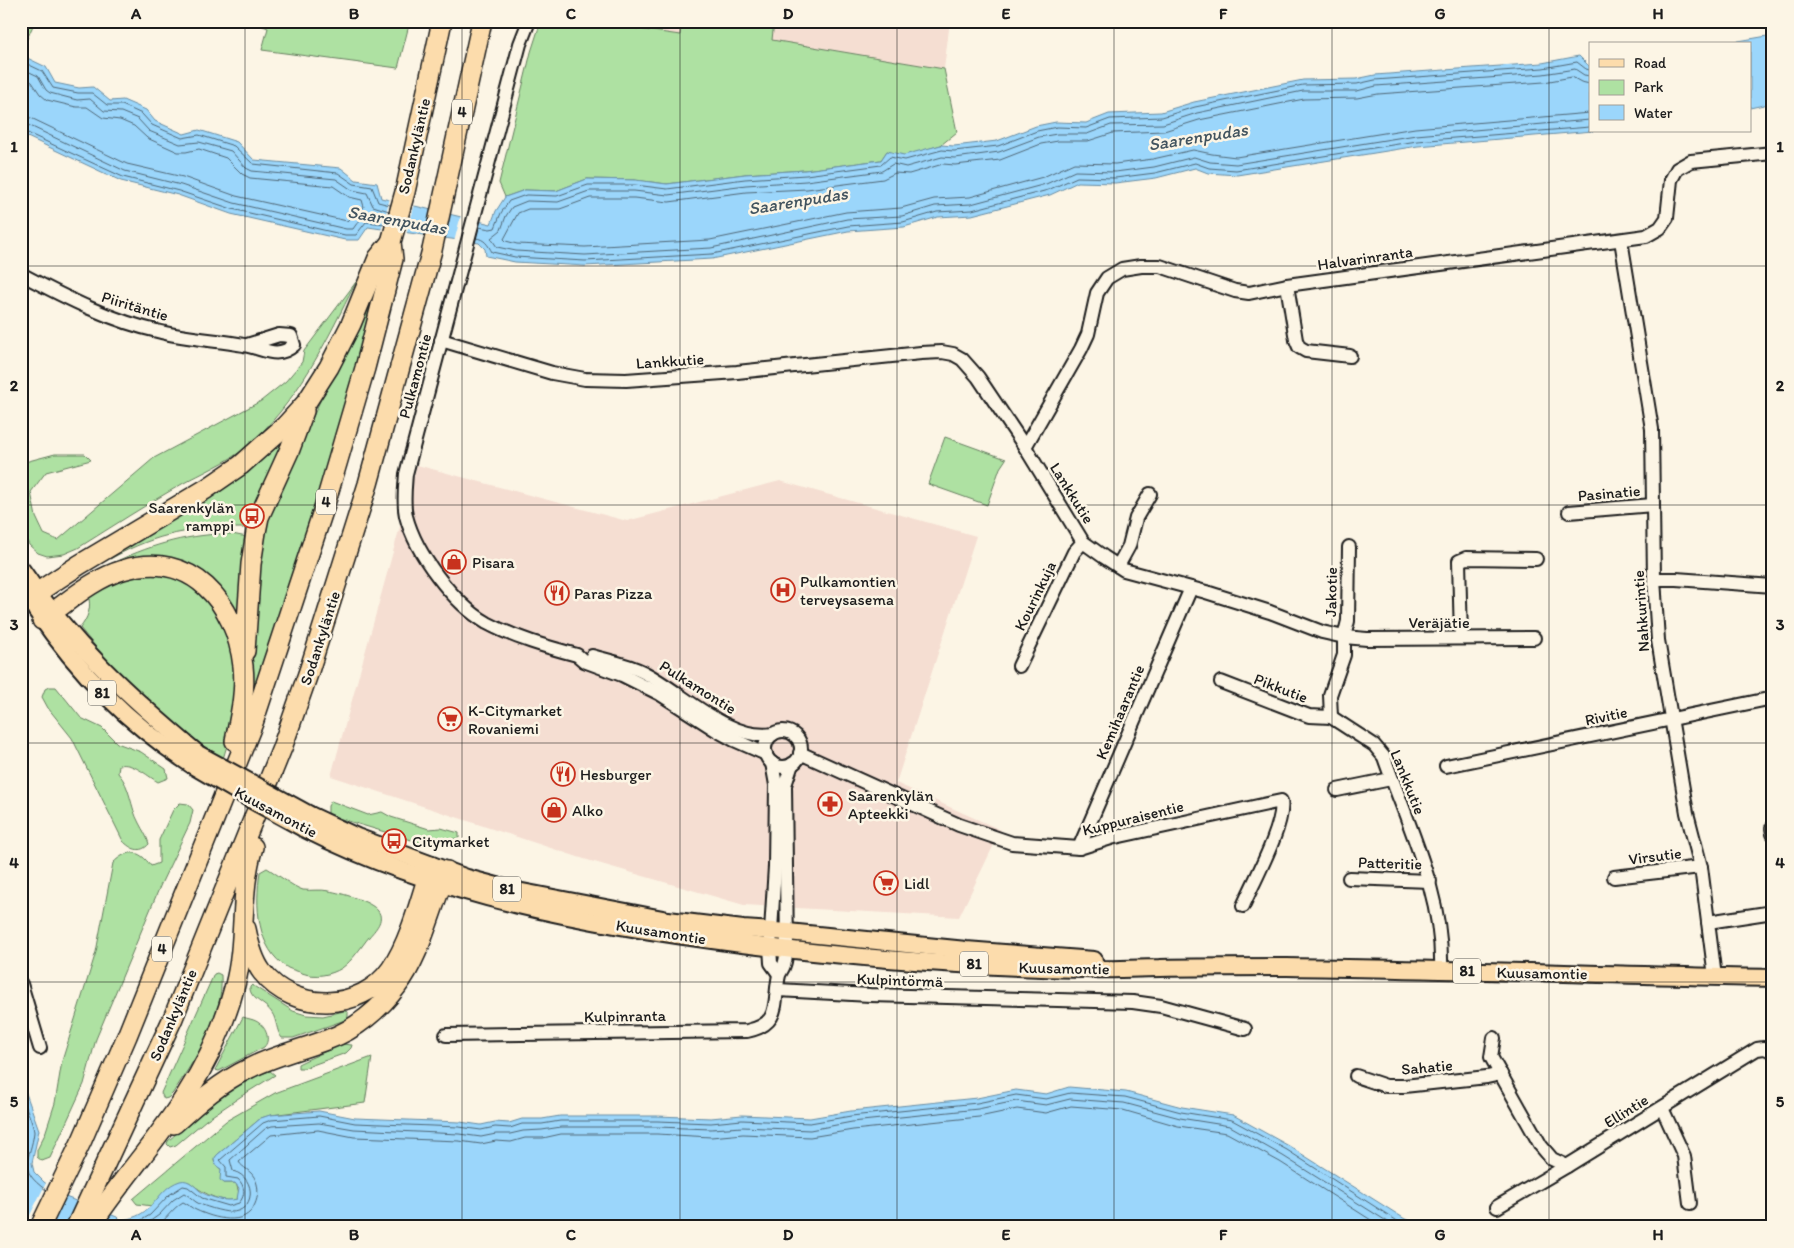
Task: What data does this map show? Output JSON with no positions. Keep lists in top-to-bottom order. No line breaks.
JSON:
{"streets":{"highway":["4","Sodankyläntie"],"main road":["81","Kuusamontie"],"street":["Halvarinranta","Piiritäntie","Lankkutie","Pulkamontie","Pasinatie","Jakotie","Kourinkuja","Nahkurintie","Veräjätie","Pikkutie","Kemihaarantie","Rivitie","Kuppuraisentie","Virsutie","Patteritie","Kulpintörmä","Kulpinranta","Sahatie","Ellintie"]},"crossings":[["Halvarinranta","Lankkutie"],["Halvarinranta","Nahkurintie"],["Lankkutie","Pulkamontie"],["Lankkutie","Jakotie"],["Lankkutie","Kourinkuja"],["Lankkutie","Veräjätie"],["Lankkutie","Pikkutie"],["Lankkutie","Kemihaarantie"],["Lankkutie","Kuusamontie"],["Lankkutie","Patteritie"],["Pulkamontie","Kuppuraisentie"],["Pasinatie","Nahkurintie"],["Jakotie","Veräjätie"],["Nahkurintie","Rivitie"],["Nahkurintie","Kuusamontie"],["Nahkurintie","Virsutie"],["81","Kuusamontie"],["Kemihaarantie","Kuppuraisentie"],["Kulpintörmä","Kulpinranta"]],"water":["Saarenpudas"],"places":{"bus stop":["Saarenkylän ramppi","Citymarket"],"shop":["Pisara","Alko"],"hospital":["Pulkamontien terveysasema"],"restaurant":["Paras Pizza","Hesburger"],"supermarket":["K-Citymarket Rovaniemi","Lidl"],"pharmacy":["Saarenkylän Apteekki"]},"legend":["Road","Park","Water"],"grid":{"columns":["A","B","C","D","E","F","G","H"],"rows":["1","2","3","4","5"]}}
